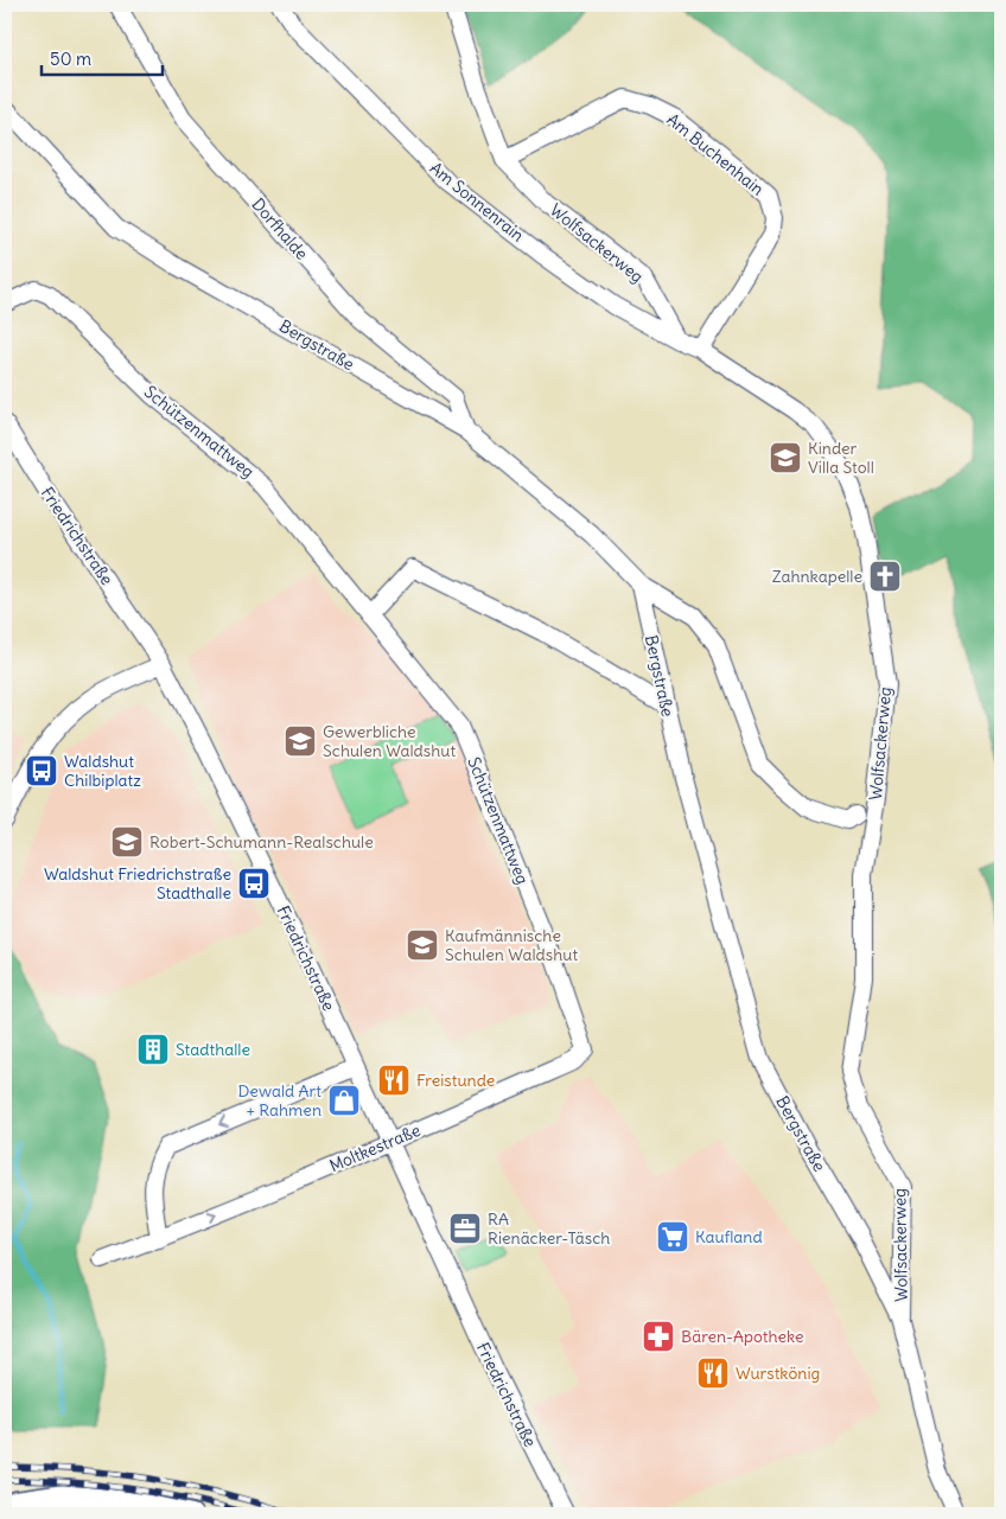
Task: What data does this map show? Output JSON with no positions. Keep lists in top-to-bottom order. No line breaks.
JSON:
{"streets":{"street":["Am Buchenhain","Am Sonnenrain","Dorfhalde","Wolfsackerweg","Bergstraße","Schützenmattweg","Friedrichstraße","Moltkestraße"]},"crossings":[["Am Buchenhain","Wolfsackerweg"],["Am Sonnenrain","Wolfsackerweg"],["Dorfhalde","Bergstraße"],["Wolfsackerweg","Bergstraße"],["Schützenmattweg","Moltkestraße"],["Friedrichstraße","Moltkestraße"]],"one_way":["Moltkestraße"],"places":{"school or university":["Kinder Villa Stoll","Gewerbliche Schulen Waldshut","Robert-Schumann-Realschule","Kaufmännische Schulen Waldshut"],"church":["Zahnkapelle"],"bus stop":["Waldshut Chilbiplatz","Waldshut Friedrichstraße Stadthalle"],"building":["Stadthalle"],"restaurant":["Freistunde","Wurstkönig"],"shop":["Dewald Art + Rahmen"],"office":["RA Rienäcker-Täsch"],"supermarket":["Kaufland"],"pharmacy":["Bären-Apotheke"]},"scale_bar":"50 m"}
